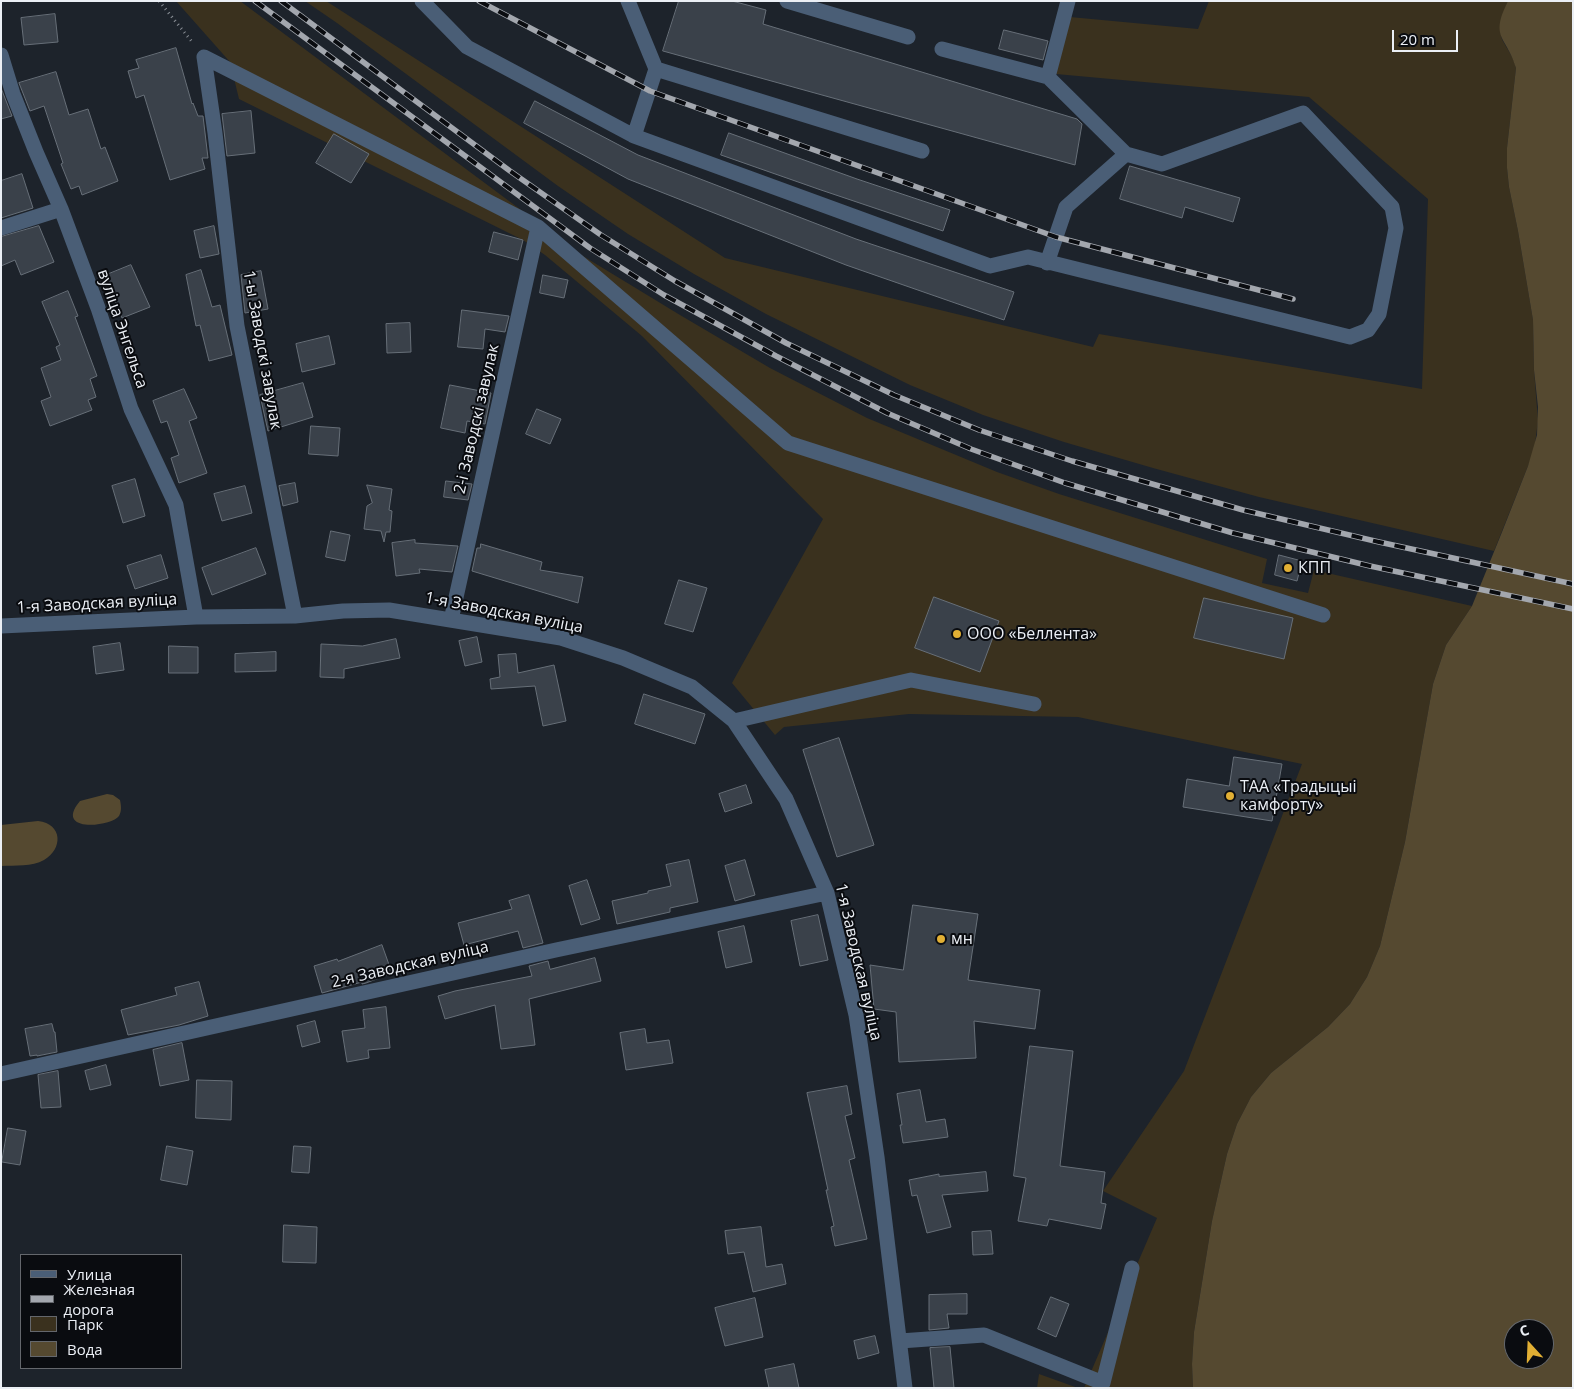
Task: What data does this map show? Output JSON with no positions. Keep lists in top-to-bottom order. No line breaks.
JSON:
{"streets":{"street":["вуліца Энгельса","1-ы Заводскі завулак","2-і Заводскі завулак","1-я Заводская вуліца","2-я Заводская вуліца"]},"crossings":[["вуліца Энгельса","1-я Заводская вуліца"],["1-ы Заводскі завулак","1-я Заводская вуліца"],["2-і Заводскі завулак","1-я Заводская вуліца"],["1-я Заводская вуліца","2-я Заводская вуліца"]],"places":["КПП","ООО «Беллента»","ТАА «Традыцыі камфорту»","мн"],"legend":["Улица","Железная дорога","Парк","Вода"],"scale_bar":"20 m","north":"top"}
